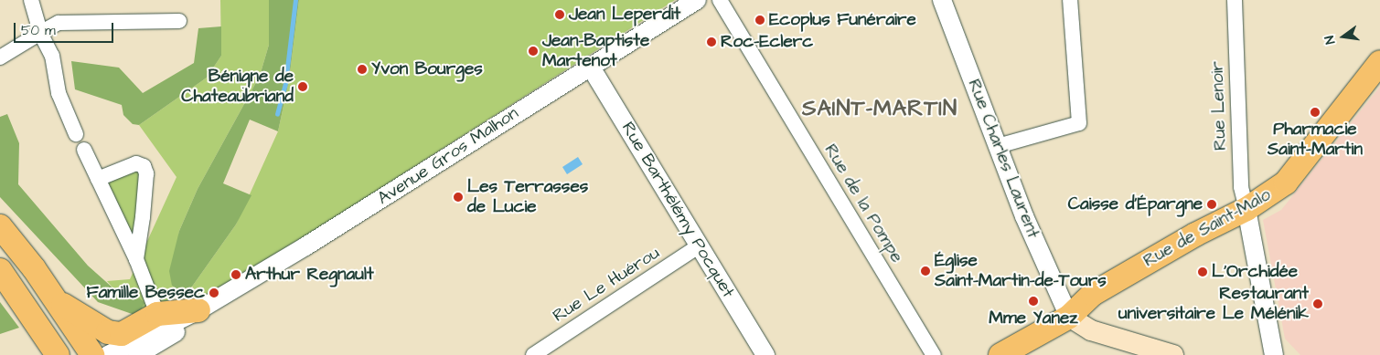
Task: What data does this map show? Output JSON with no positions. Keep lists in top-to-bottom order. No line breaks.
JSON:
{"streets":{"main road":["Rue de Saint-Malo"],"street":["Rue Lenoir","Avenue Gros Malhon","Rue Charles Laurent","Rue de la Pompe","Rue Barthélémy Pocquet","Rue Le Huérou"]},"crossings":[["Rue Lenoir","Rue de Saint-Malo"],["Avenue Gros Malhon","Rue Barthélémy Pocquet"],["Rue Charles Laurent","Rue de Saint-Malo"],["Rue Barthélémy Pocquet","Rue Le Huérou"]],"districts":["SAINT-MARTIN"],"places":["Jean Leperdit","Ecoplus Funéraire","Roc-Eclerc","Jean-Baptiste Martenot","Yvon Bourges","Bénigne de Chateaubriand","Pharmacie Saint-Martin","Les Terrasses de Lucie","Caisse d'Épargne","Église Saint-Martin-de-Tours","L'Orchidée","Arthur Regnault","Famille Bessec","Mme Yanez","Restaurant universitaire Le Mélénik"],"scale_bar":"50 m","north":"left"}
